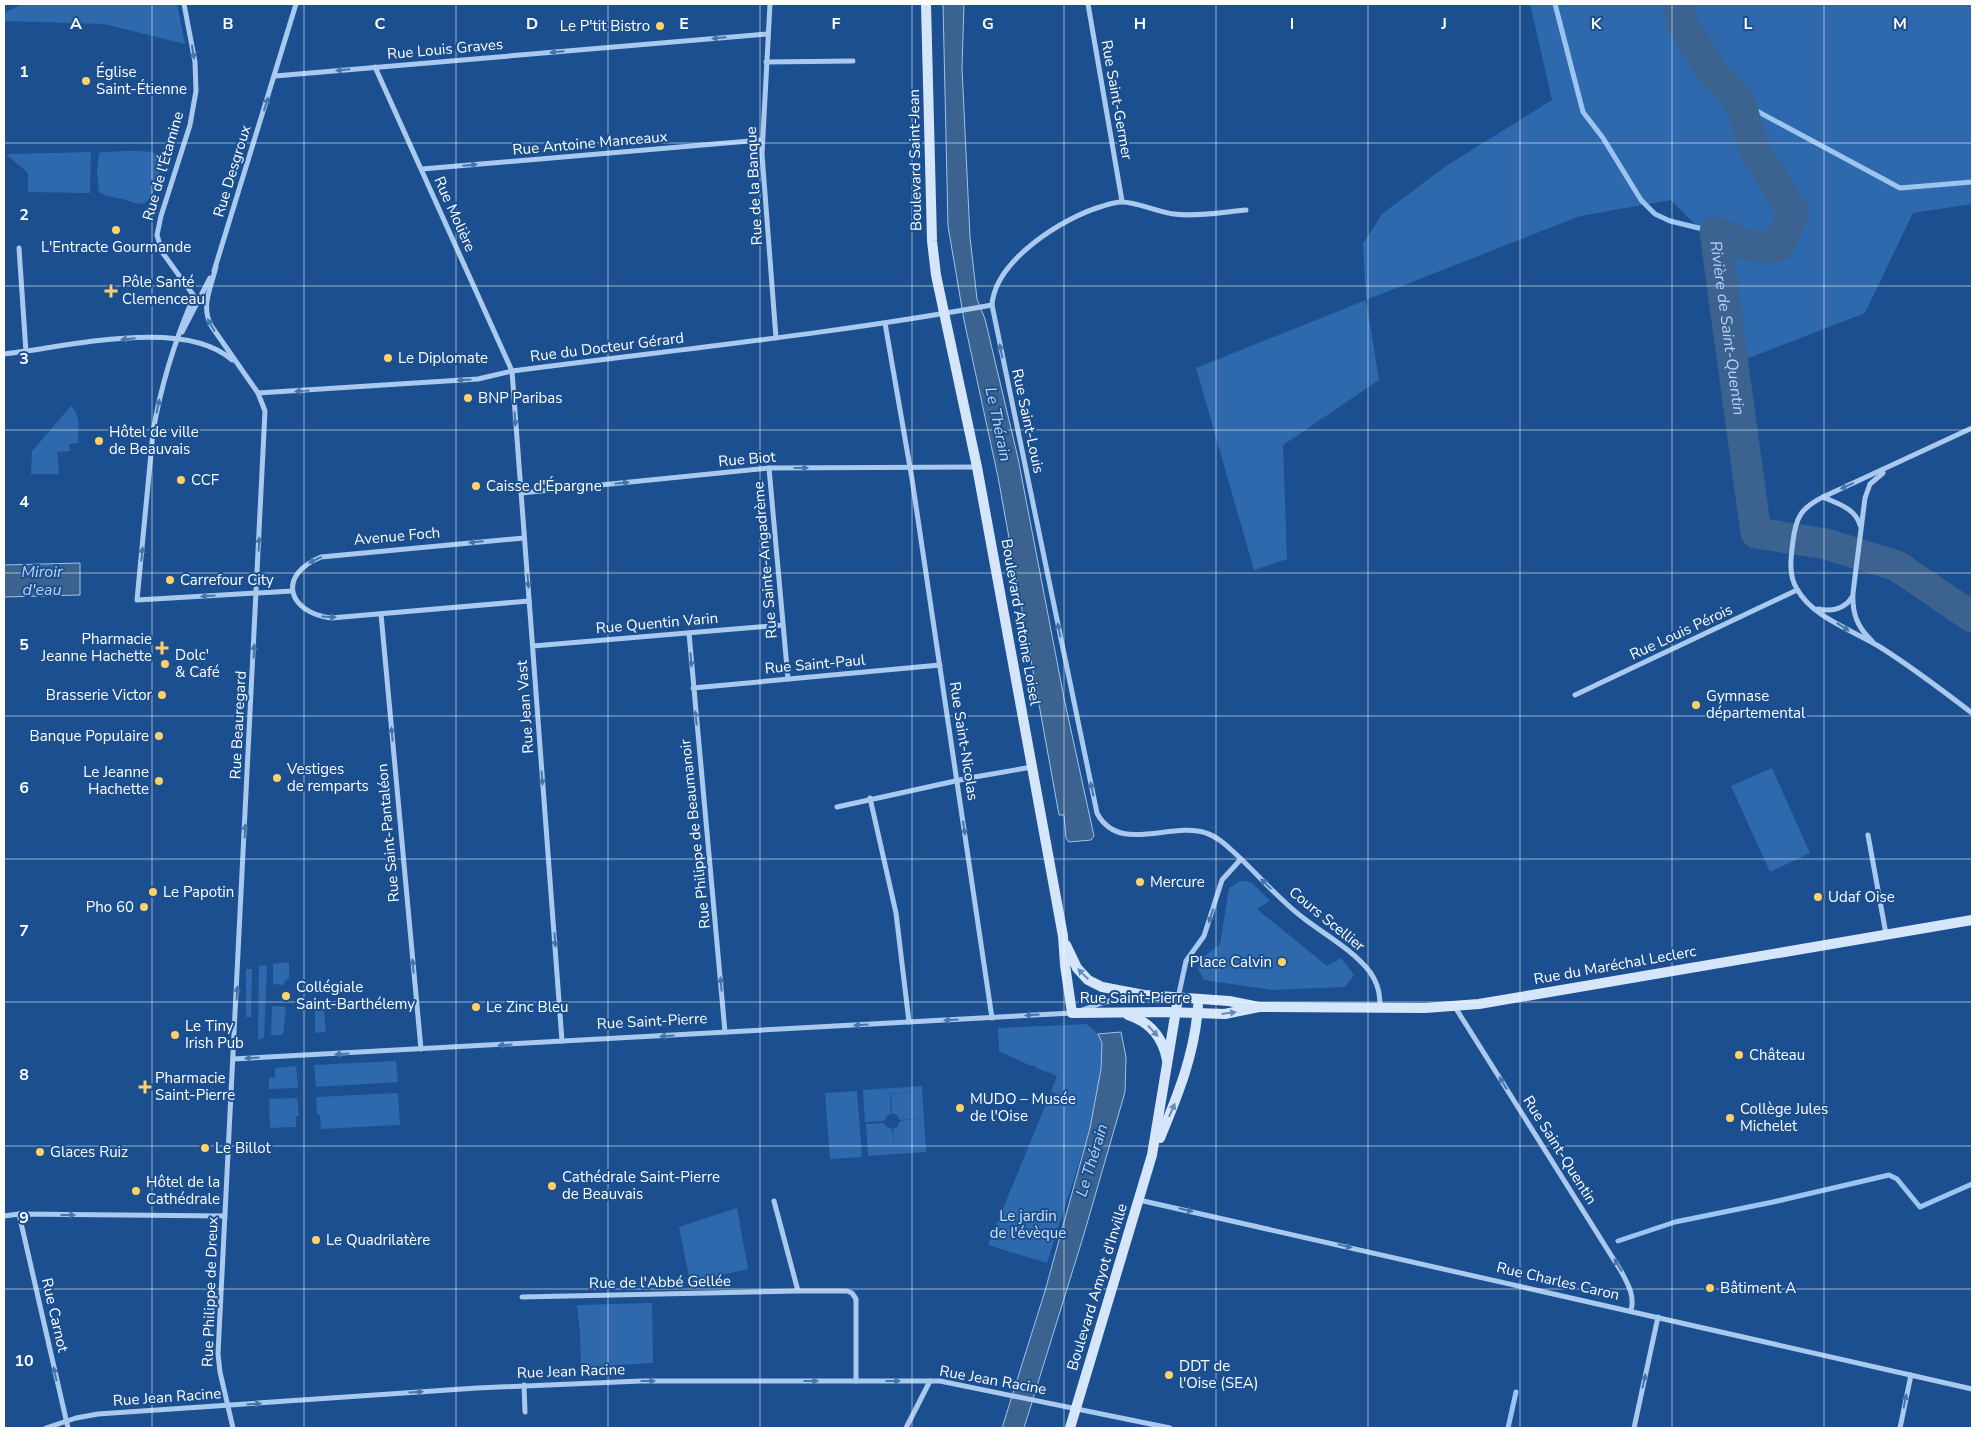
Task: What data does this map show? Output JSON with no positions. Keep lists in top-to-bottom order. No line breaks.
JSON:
{"streets":{"main road":["Boulevard Saint-Jean","Boulevard Antoine Loisel","Rue du Maréchal Leclerc","Rue Saint-Pierre","Boulevard Amyot d'Inville"],"street":["Rue Louis Graves","Rue Saint-Germer","Rue Antoine Manceaux","Rue de l'Étamine","Rue Desgroux","Rue de la Banque","Rue Molière","Rue du Docteur Gérard","Rue Saint-Louis","Rue Biot","Avenue Foch","Rue Sainte-Angadrème","Rue Quentin Varin","Rue Louis Pérois","Rue Saint-Paul","Rue Jean Vast","Rue Beauregard","Rue Saint-Nicolas","Rue Saint-Pantaléon","Rue Philippe de Beaumanoir","Cours Scellier","Rue Saint-Quentin","Rue Charles Caron","Rue de l'Abbé Gellée","Rue Philippe de Dreux","Rue Carnot","Rue Jean Racine"]},"crossings":[["Rue Louis Graves","Rue Desgroux"],["Rue Louis Graves","Rue de la Banque"],["Rue Louis Graves","Rue Molière"],["Rue Saint-Germer","Rue Saint-Louis"],["Rue Antoine Manceaux","Rue de la Banque"],["Rue Antoine Manceaux","Rue Molière"],["Boulevard Saint-Jean","Rue du Docteur Gérard"],["Boulevard Saint-Jean","Boulevard Antoine Loisel"],["Rue de l'Étamine","Rue Desgroux"],["Rue Desgroux","Rue Beauregard"],["Rue de la Banque","Rue du Docteur Gérard"],["Rue Molière","Rue du Docteur Gérard"],["Rue Molière","Rue Jean Vast"],["Rue du Docteur Gérard","Rue Saint-Louis"],["Rue du Docteur Gérard","Boulevard Antoine Loisel"],["Rue du Docteur Gérard","Rue Jean Vast"],["Rue du Docteur Gérard","Rue Beauregard"],["Rue du Docteur Gérard","Rue Saint-Nicolas"],["Rue Saint-Louis","Cours Scellier"],["Rue Biot","Rue Sainte-Angadrème"],["Rue Biot","Boulevard Antoine Loisel"],["Rue Biot","Rue Jean Vast"],["Rue Biot","Rue Saint-Nicolas"],["Avenue Foch","Rue Jean Vast"],["Rue Sainte-Angadrème","Rue Quentin Varin"],["Rue Sainte-Angadrème","Rue Saint-Paul"],["Boulevard Antoine Loisel","Rue Saint-Pierre"],["Rue Quentin Varin","Rue Jean Vast"],["Rue Quentin Varin","Rue Philippe de Beaumanoir"],["Rue Saint-Paul","Rue Saint-Nicolas"],["Rue Saint-Paul","Rue Philippe de Beaumanoir"],["Rue Jean Vast","Rue Saint-Pierre"],["Rue Beauregard","Rue Saint-Pierre"],["Rue Beauregard","Rue Philippe de Dreux"],["Rue Saint-Nicolas","Rue Saint-Pierre"],["Rue Saint-Pantaléon","Rue Saint-Pierre"],["Rue Philippe de Beaumanoir","Rue Saint-Pierre"],["Cours Scellier","Rue du Maréchal Leclerc"],["Rue du Maréchal Leclerc","Rue Saint-Pierre"],["Rue du Maréchal Leclerc","Rue Saint-Quentin"],["Rue du Maréchal Leclerc","Boulevard Amyot d'Inville"],["Rue Saint-Pierre","Boulevard Amyot d'Inville"],["Rue Saint-Pierre","Rue Philippe de Dreux"],["Rue Saint-Quentin","Rue Charles Caron"],["Rue Charles Caron","Boulevard Amyot d'Inville"],["Rue de l'Abbé Gellée","Rue Jean Racine"],["Boulevard Amyot d'Inville","Rue Jean Racine"],["Rue Philippe de Dreux","Rue Jean Racine"],["Rue Carnot","Rue Jean Racine"]],"one_way":["Rue Louis Graves","Rue Antoine Manceaux","Rue de l'Étamine","Rue Saint-Louis","Rue Biot","Avenue Foch","Rue Jean Vast","Rue Beauregard","Rue Saint-Pantaléon","Cours Scellier","Rue Saint-Pierre","Rue Saint-Quentin","Rue Charles Caron","Rue Carnot","Rue Jean Racine"],"water":["Rivière de Saint-Quentin","Le Thérain","Miroir d'eau"],"parks":["Le jardin de l'évèque"],"places":{"other":["Le P'tit Bistro","Église Saint-Étienne","L'Entracte Gourmande","Le Diplomate","BNP Paribas","Hôtel de ville de Beauvais","CCF","Caisse d'Épargne","Carrefour City","Dolc' & Café","Brasserie Victor","Gymnase départemental","Banque Populaire","Vestiges de remparts","Le Jeanne Hachette","Mercure","Le Papotin","Udaf Oise","Pho 60","Place Calvin","Collégiale Saint-Barthélemy","Le Zinc Bleu","Le Tiny Irish Pub","Château","MUDO – Musée de l'Oise","Collège Jules Michelet","Le Billot","Glaces Ruiz","Cathédrale Saint-Pierre de Beauvais","Hôtel de la Cathédrale","Le Quadrilatère","Bâtiment A","DDT de l'Oise (SEA)"],"health":["Pôle Santé Clemenceau","Pharmacie Jeanne Hachette","Pharmacie Saint-Pierre"]},"grid":{"columns":["A","B","C","D","E","F","G","H","I","J","K","L","M"],"rows":["1","2","3","4","5","6","7","8","9","10"]}}
